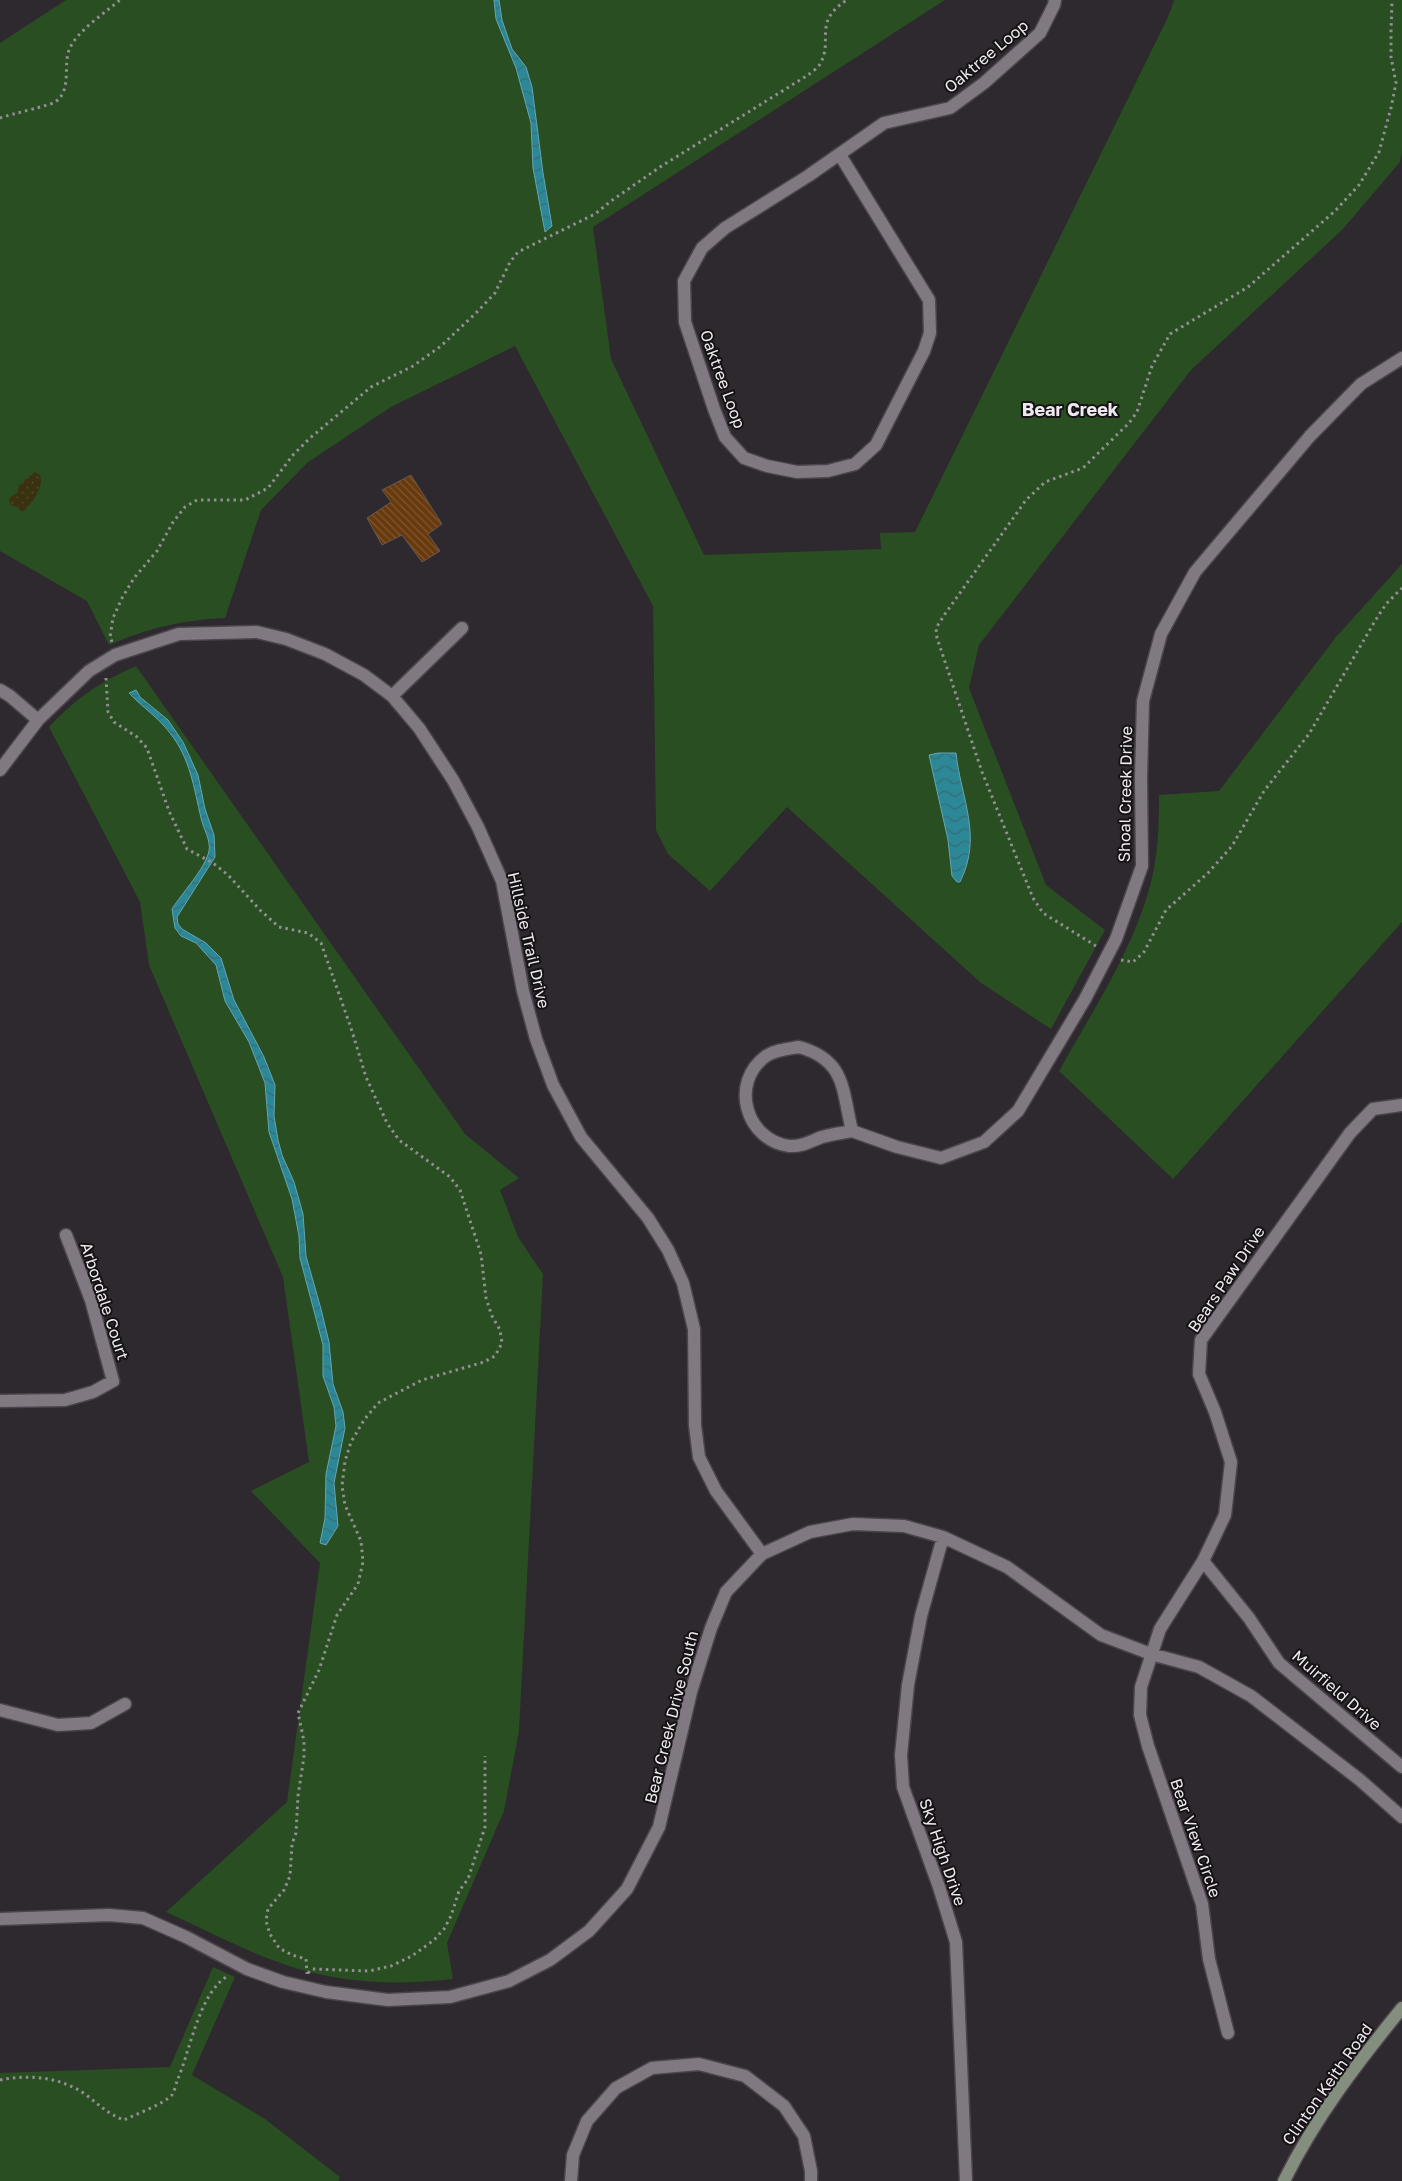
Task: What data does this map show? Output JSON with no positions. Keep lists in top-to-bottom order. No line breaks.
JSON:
{"streets":{"main road":["Clinton Keith Road"],"street":["Oaktree Loop","Shoal Creek Drive","Hillside Trail Drive","Bears Paw Drive","Arbordale Court","Muirfield Drive","Bear Creek Drive South","Bear View Circle","Sky High Drive"]},"crossings":[["Hillside Trail Drive","Bear Creek Drive South"],["Bears Paw Drive","Muirfield Drive"],["Bears Paw Drive","Bear Creek Drive South"],["Bears Paw Drive","Bear View Circle"],["Bear Creek Drive South","Bear View Circle"],["Bear Creek Drive South","Sky High Drive"]],"districts":["Bear Creek"]}
